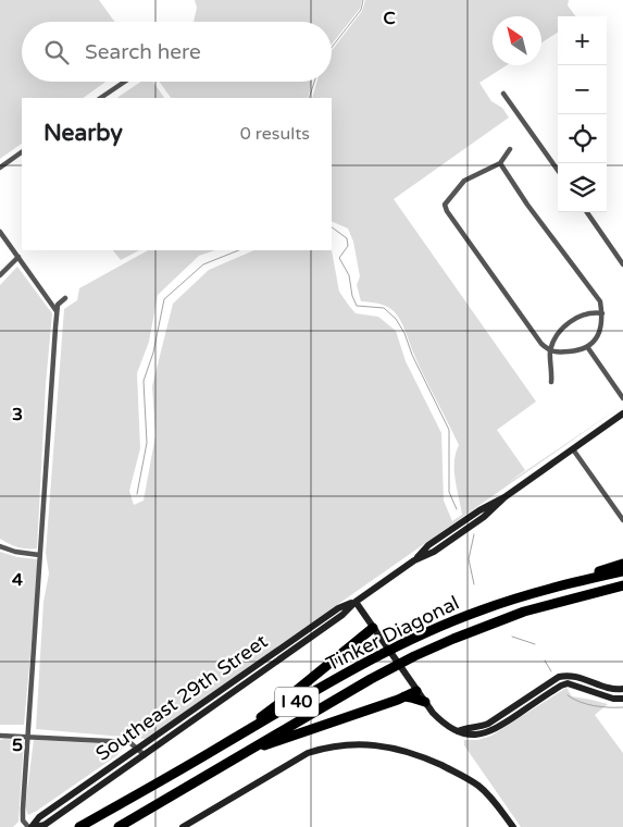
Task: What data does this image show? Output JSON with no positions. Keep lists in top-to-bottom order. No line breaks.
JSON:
{"streets":{"highway":["Tinker Diagonal","I 40"],"main road":["Southeast 29th Street"]},"north":"top left","page":{"map_buttons":["+","−"],"search":"Search here","heading":["Nearby","0 results"]},"grid":{"columns":["C"],"rows":["3","4","5"]}}
